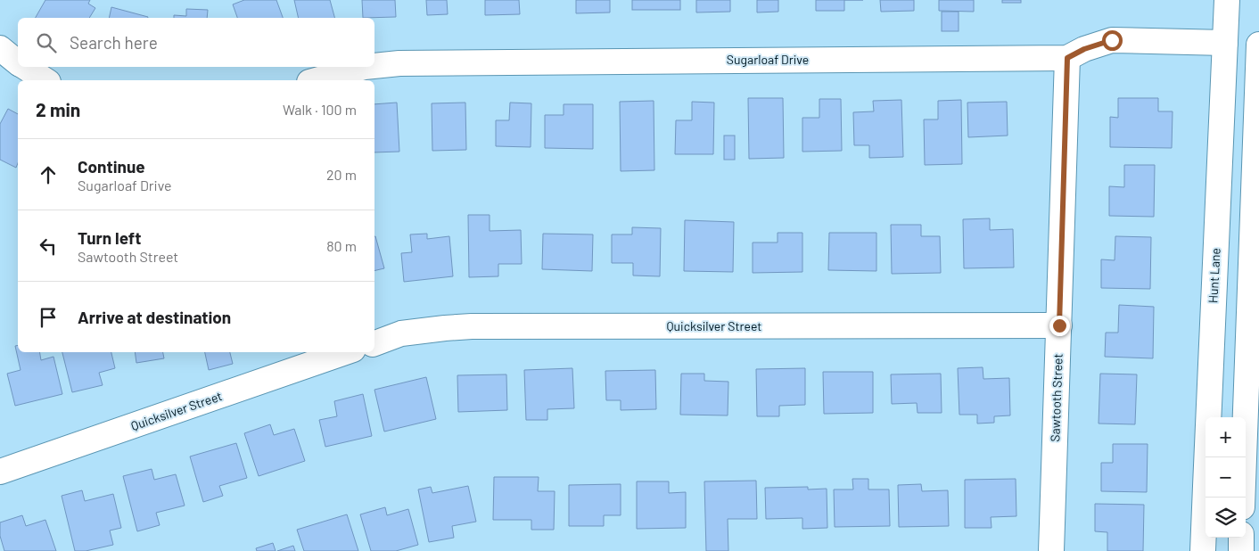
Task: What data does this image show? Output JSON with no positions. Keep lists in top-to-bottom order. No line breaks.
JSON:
{"streets":{"street":["Sugarloaf Drive","Hunt Lane","Quicksilver Street","Sawtooth Street"]},"crossings":[["Sugarloaf Drive","Hunt Lane"],["Sugarloaf Drive","Sawtooth Street"],["Quicksilver Street","Sawtooth Street"]],"page":{"search":"Search here","heading":["2 min","Walk · 100 m"],"list":[["Continue","Sugarloaf Drive","20 m"],["Turn left","Sawtooth Street","80 m"],"Arrive at destination"],"map_buttons":["+","−"]}}
